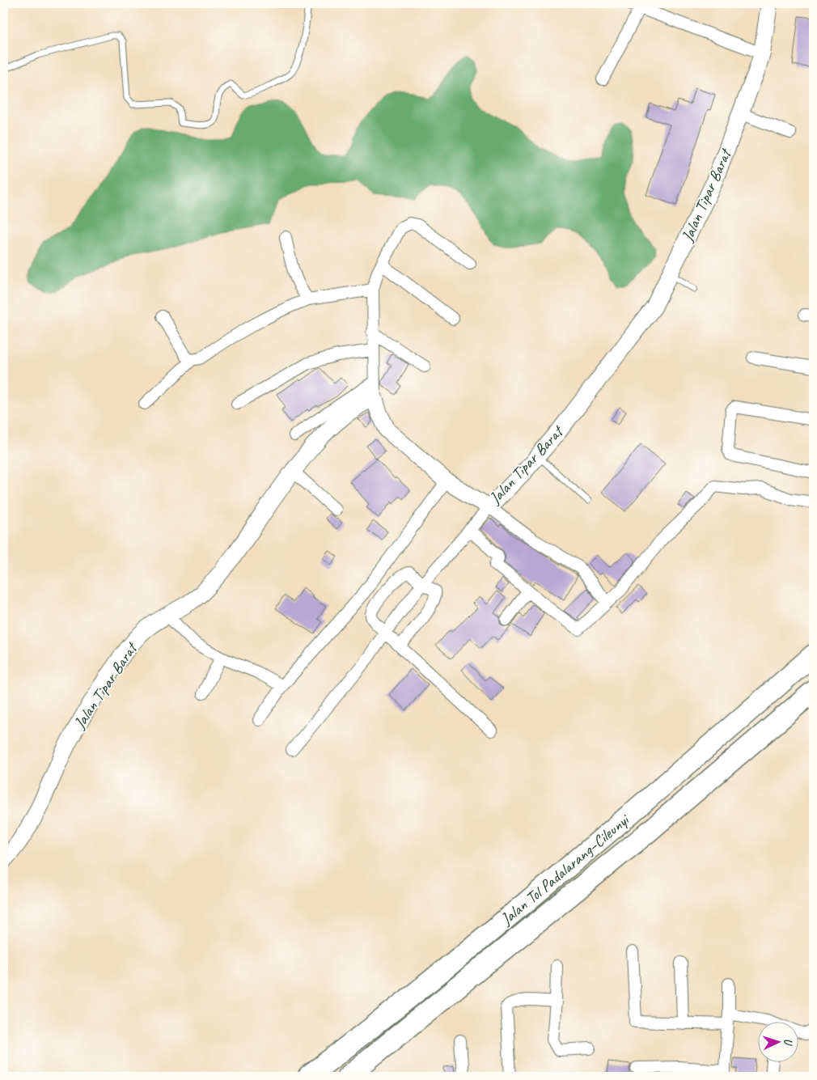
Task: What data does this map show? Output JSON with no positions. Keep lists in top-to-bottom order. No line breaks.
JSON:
{"streets":{"highway":["Jalan Tol Padalarang–Cileunyi"],"street":["Jalan Tipar Barat"]},"north":"right"}
